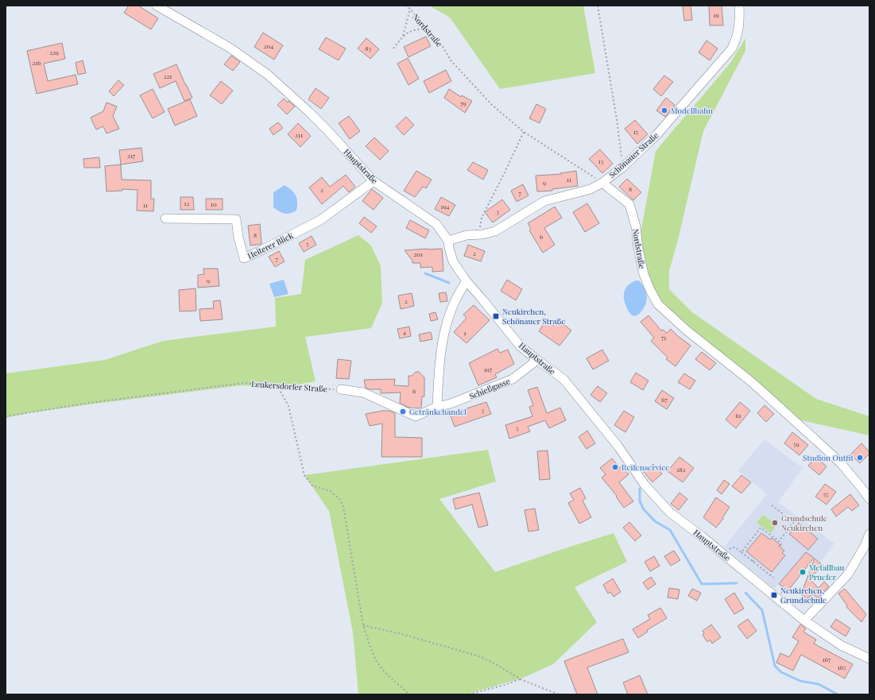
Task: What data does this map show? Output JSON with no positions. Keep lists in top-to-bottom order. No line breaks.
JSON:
{"streets":{"street":["Nordstraße","Schönauer Straße","Hauptstraße","Heiterer Blick","Schießgasse"],"path":["Leukersdorfer Straße"]},"crossings":[["Nordstraße","Schönauer Straße"],["Schönauer Straße","Hauptstraße"],["Hauptstraße","Heiterer Blick"],["Hauptstraße","Schießgasse"]],"places":{"other":["Modellbahn","Getränkehandel","Studion Outfit","Reifenservice","Grundschule Neukirchen","Metallbau Pruefer"],"transit":["Neukirchen, Schönauer Straße","Neukirchen, Grundschule"]},"house_numbers":["19","204","83","229","216","221","79","15","211","217","13","11","9","8","2","7","12","10","11","194","3","8","6","5","2","201","7","9","2","4","1","71","197","6","67","3","61","5","59","182","55","167","165"]}
